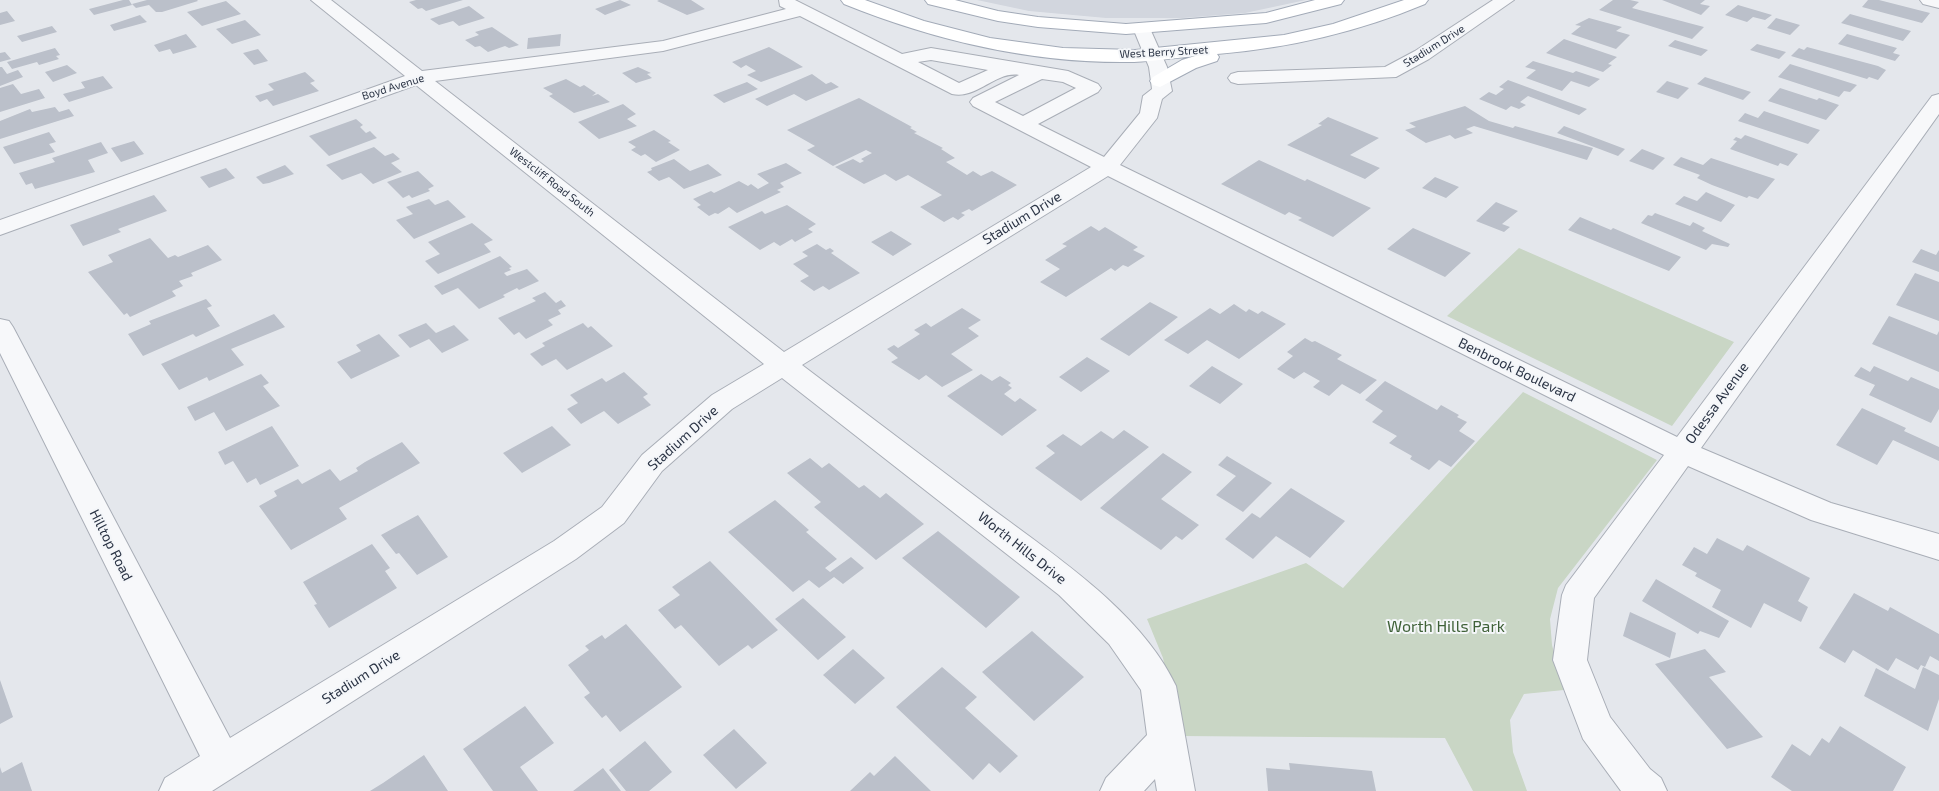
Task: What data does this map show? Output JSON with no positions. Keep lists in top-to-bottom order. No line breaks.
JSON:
{"streets":{"main road":["West Berry Street"],"street":["Stadium Drive","Boyd Avenue","Westcliff Road South","Benbrook Boulevard","Odessa Avenue","Hilltop Road","Worth Hills Drive"]},"crossings":[["Stadium Drive","Westcliff Road South"],["Stadium Drive","Benbrook Boulevard"],["Stadium Drive","Hilltop Road"],["Stadium Drive","Worth Hills Drive"],["Boyd Avenue","Westcliff Road South"],["Westcliff Road South","Worth Hills Drive"],["Benbrook Boulevard","Odessa Avenue"]],"parks":["Worth Hills Park"]}
